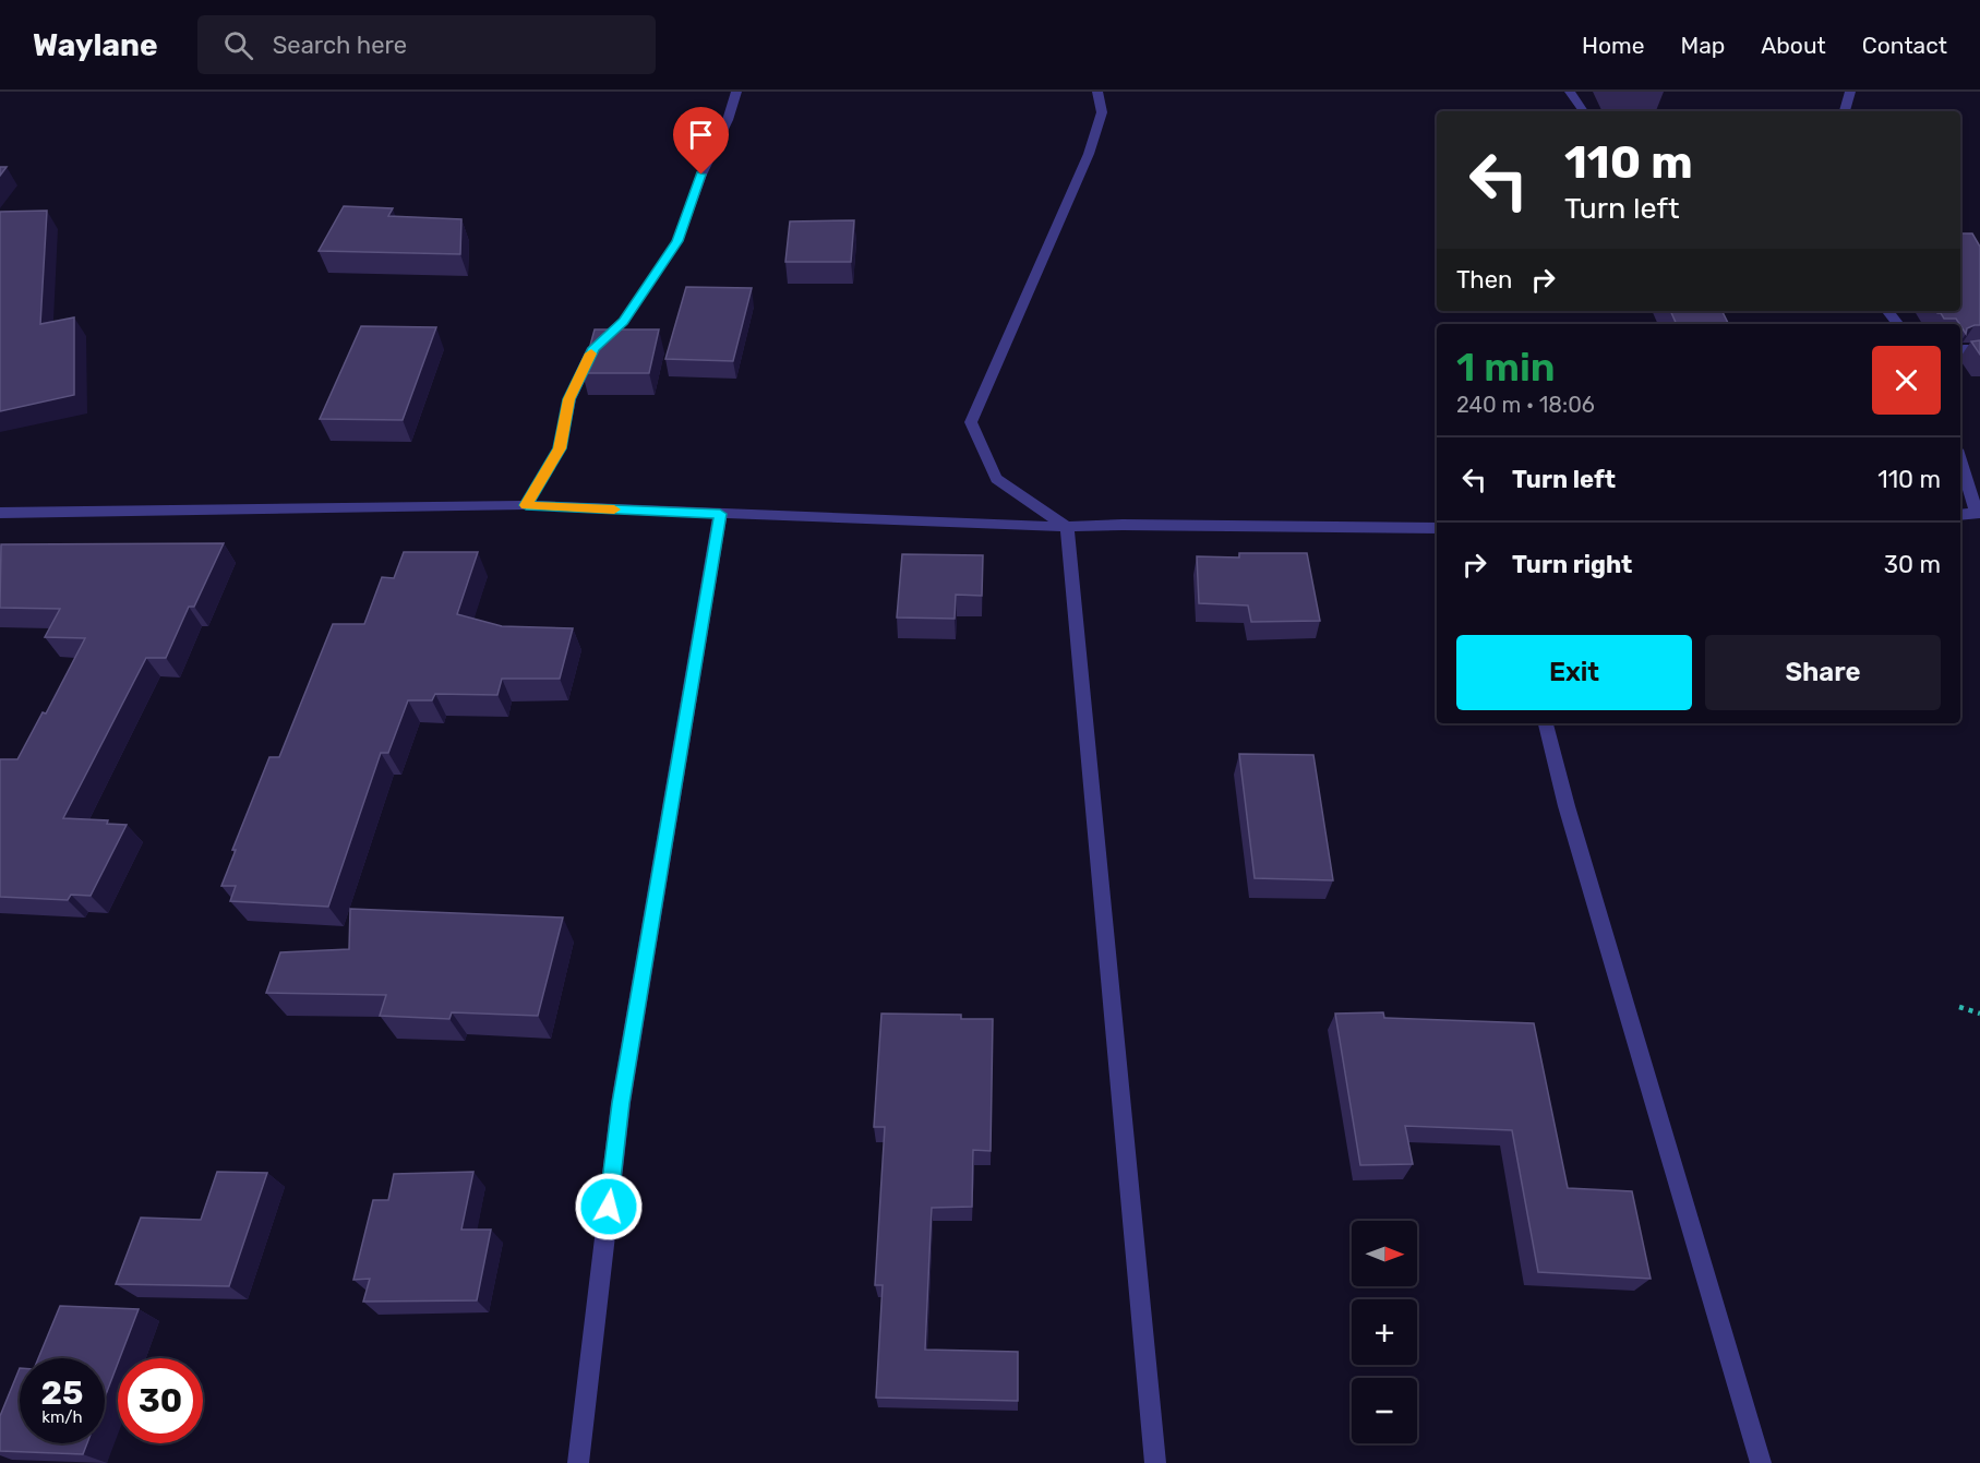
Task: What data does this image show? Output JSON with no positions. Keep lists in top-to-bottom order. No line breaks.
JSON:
{"north":"right","page":{"header":"Waylane","search":"Search here","nav":["Home","Map","About","Contact"],"turn":["110 m","Turn left"],"then":"Then","heading":["1 min","240 m · 18:06"],"list":[{"name":"Turn left","value":"110 m"},{"name":"Turn right","value":"30 m"}],"buttons":["Exit","Share"],"map_buttons":["+","−"],"speed":"25 km/h","limit":"30"}}
